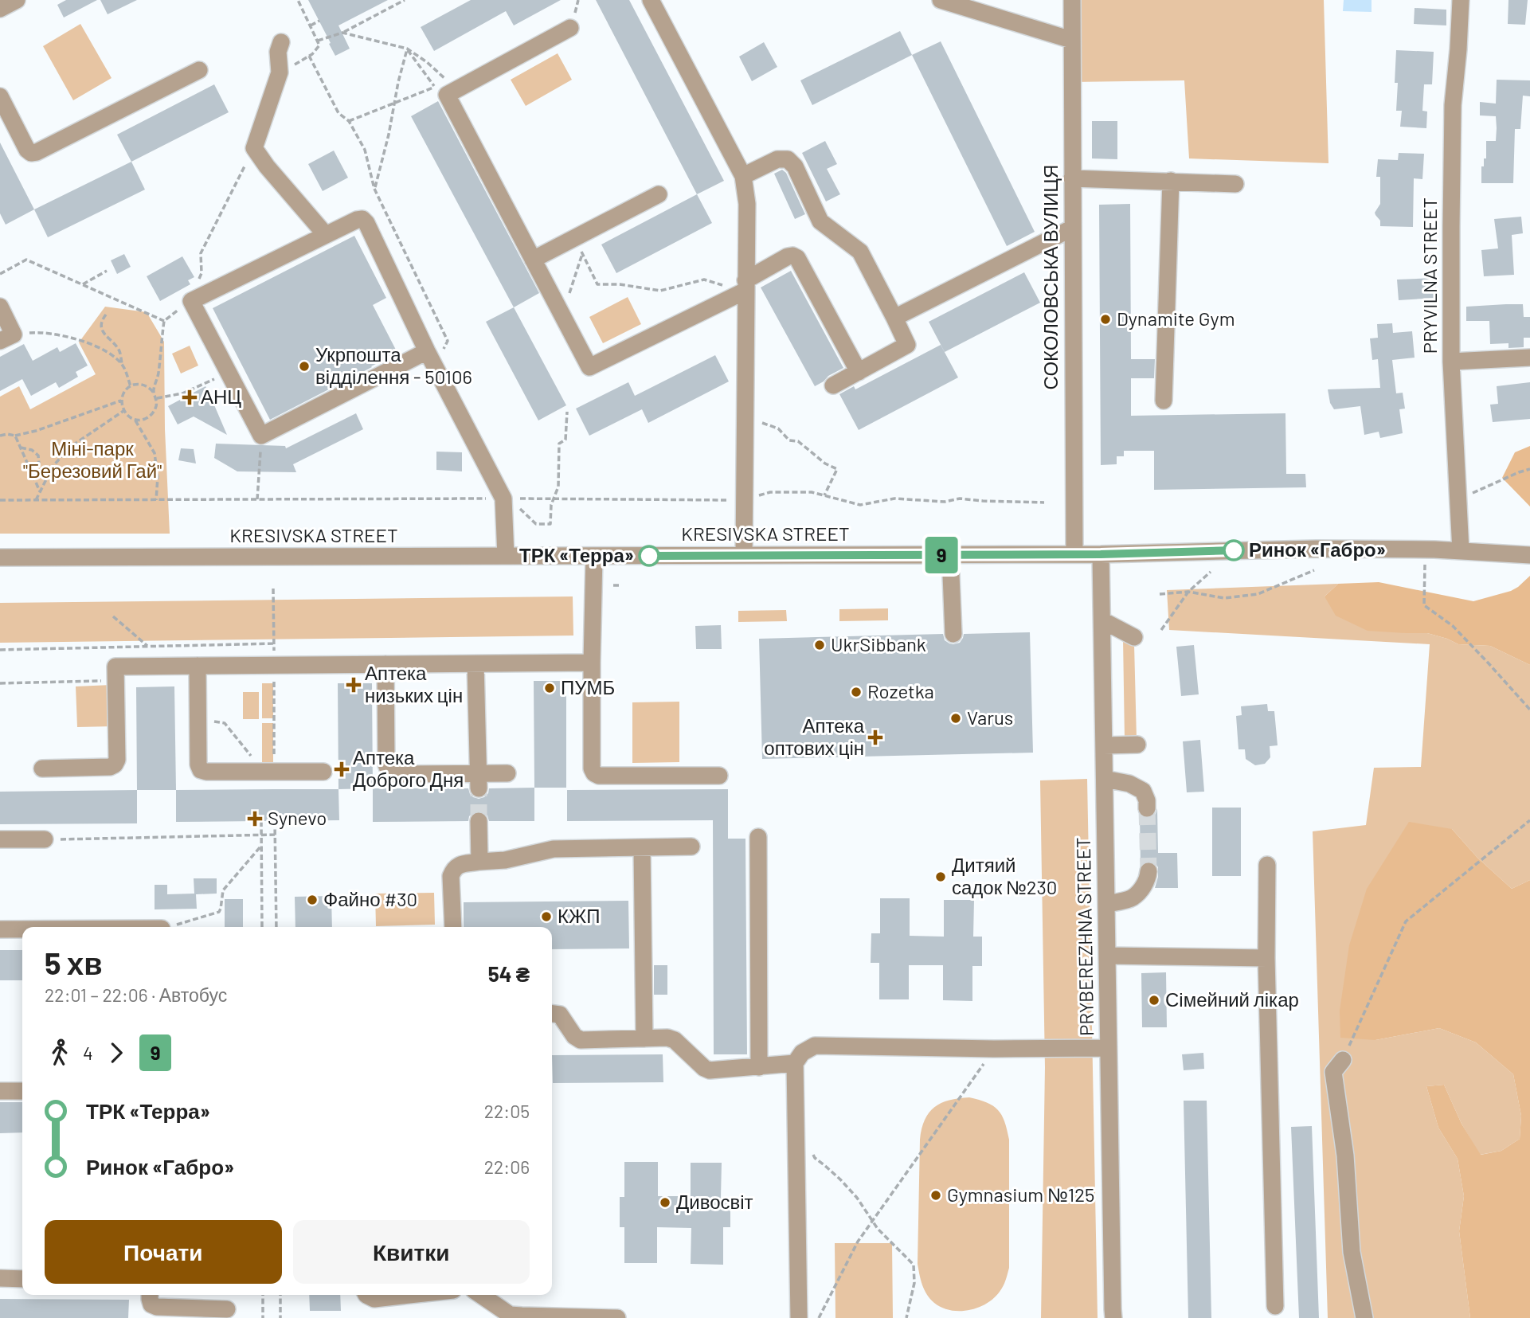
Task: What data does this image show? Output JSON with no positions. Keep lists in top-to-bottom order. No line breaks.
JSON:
{"streets":{"street":["PRYVILNA STREET","СОКОЛОВСЬКА ВУЛИЦЯ","KRESIVSKA STREET","PRYBEREZHNA STREET"]},"crossings":[["PRYVILNA STREET","KRESIVSKA STREET"],["СОКОЛОВСЬКА ВУЛИЦЯ","KRESIVSKA STREET"],["KRESIVSKA STREET","PRYBEREZHNA STREET"]],"parks":["Міні-парк \"Березовий Гай\""],"places":{"other":["Dynamite Gym","Укрпошта відділення - 50106","Ринок «Габро»","ТРК «Терра»","UkrSibbank","ПУМБ","Rozetka","Varus","Дитяий садок №230","Файно #30","КЖП","Сімейний лікар","Gymnasium №125","Дивосвіт"],"health":["АНЦ","Аптека низьких цін","Аптека оптових цін","Аптека Доброго Дня","Synevo"]},"lines":["bus line 9"],"page":{"on_map":"9","heading":["5 хв","22:01 – 22:06 · Автобус","54 ₴"],"legs":["4","9"],"list":[{"name":"ТРК «Терра»","value":"22:05"},{"name":"Ринок «Габро»","value":"22:06"}],"buttons":["Почати","Квитки"]}}
